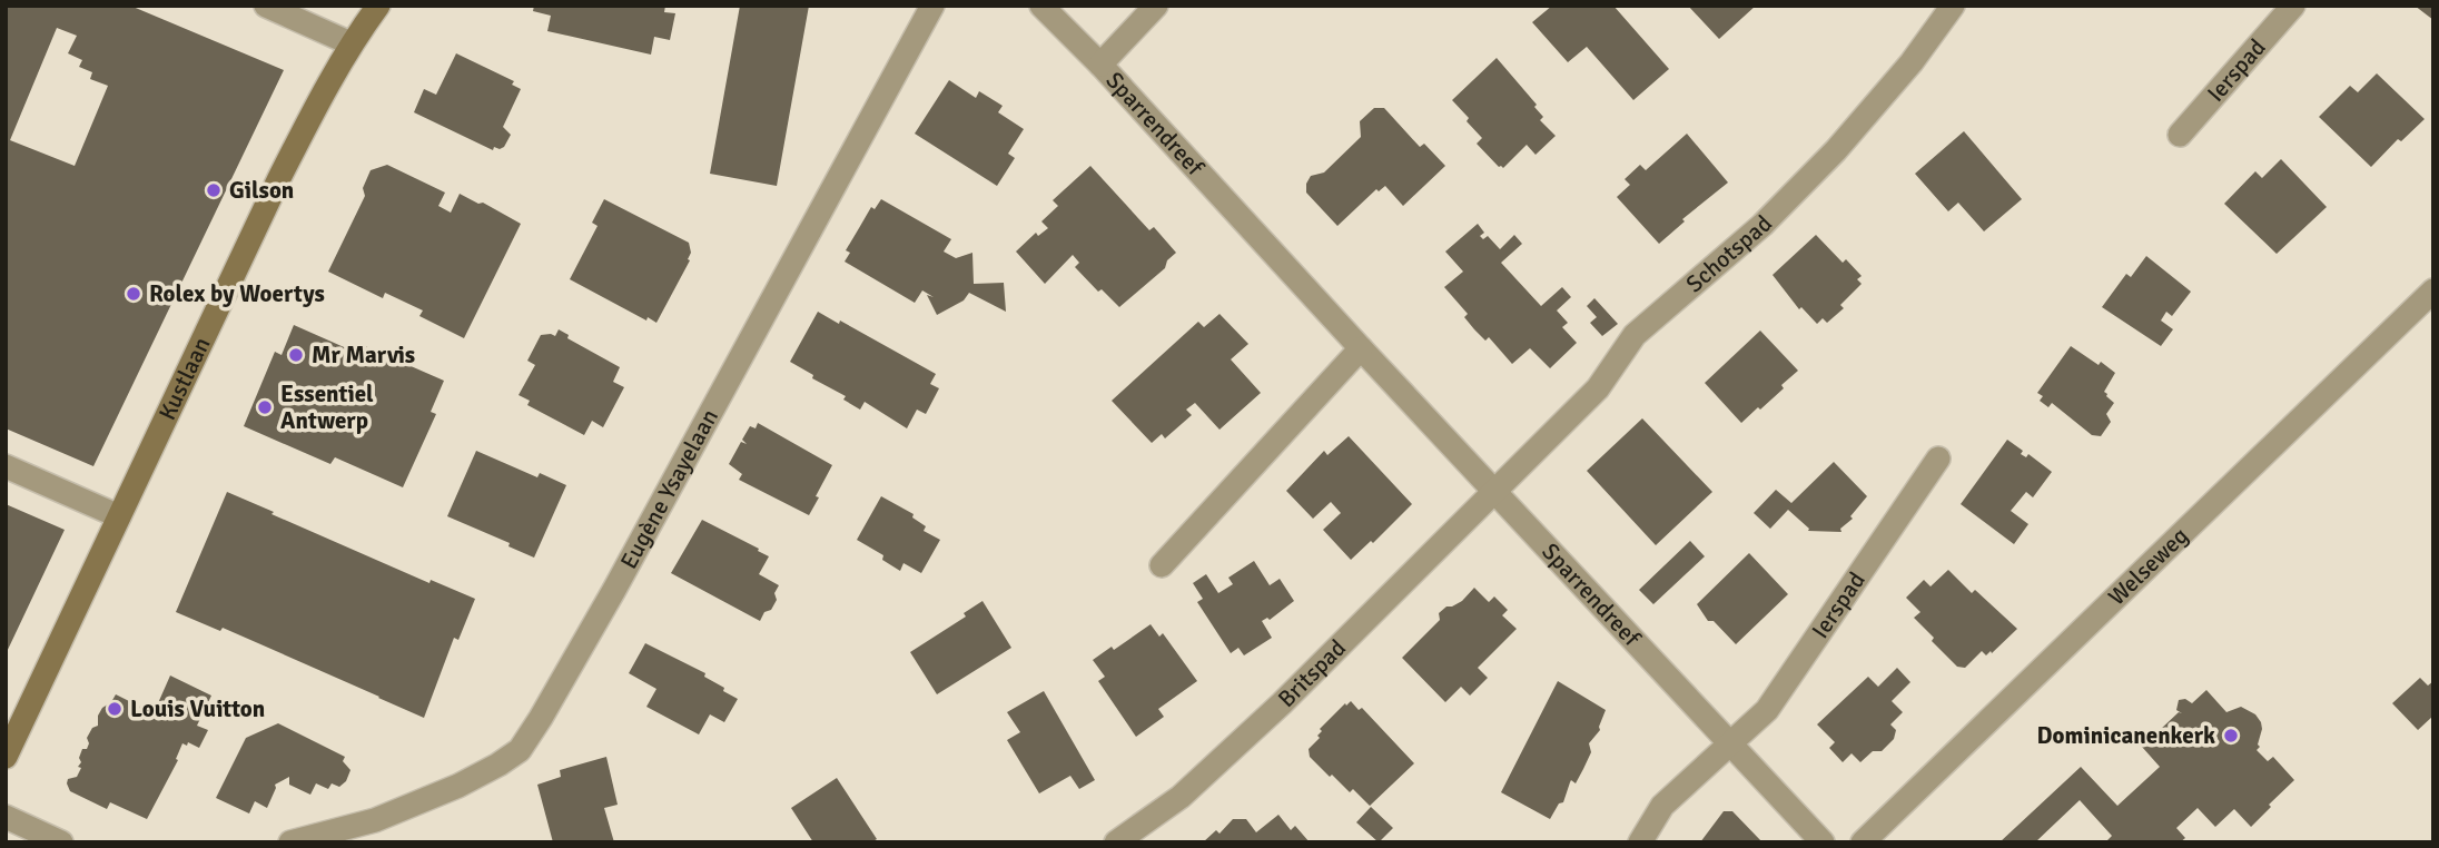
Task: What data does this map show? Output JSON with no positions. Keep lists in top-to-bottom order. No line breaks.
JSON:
{"streets":{"street":["Ierspad","Sparrendreef","Schotspad","Kustlaan","Eugène Ysayelaan","Welseweg","Britspad"]},"crossings":[["Ierspad","Sparrendreef"],["Sparrendreef","Schotspad"],["Sparrendreef","Britspad"],["Schotspad","Britspad"]],"places":["Gilson","Rolex by Woertys","Mr Marvis","Essentiel Antwerp","Louis Vuitton","Dominicanenkerk"]}
